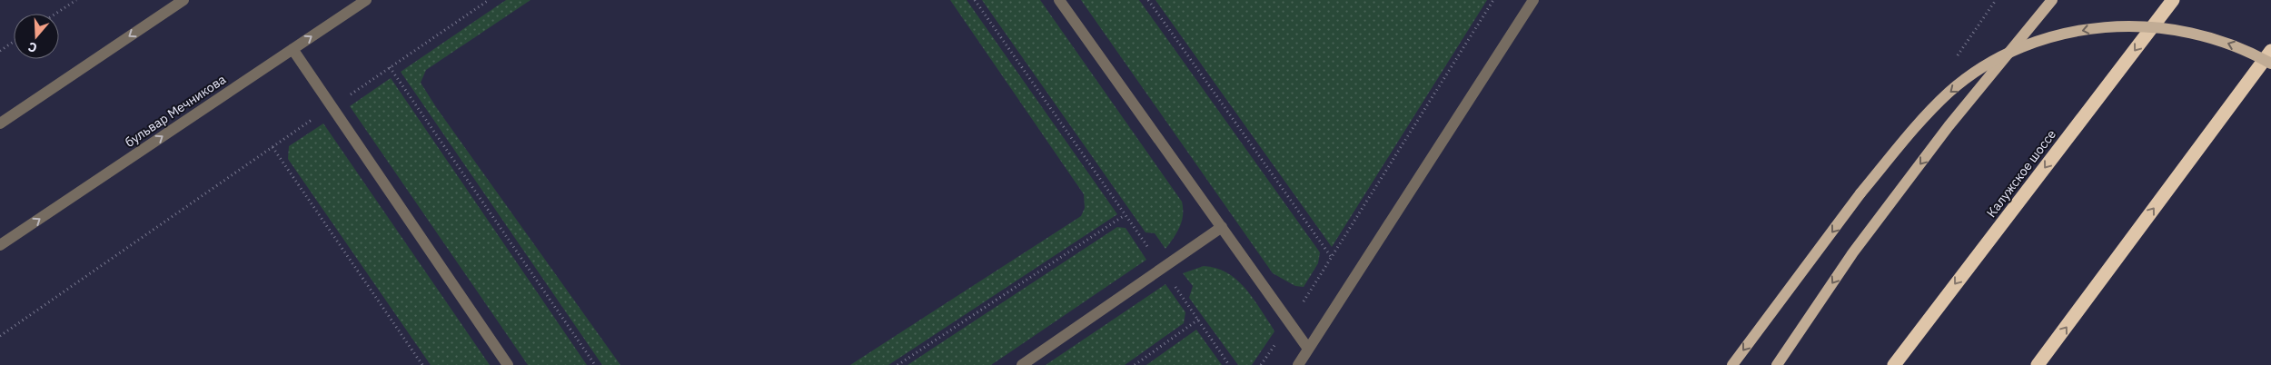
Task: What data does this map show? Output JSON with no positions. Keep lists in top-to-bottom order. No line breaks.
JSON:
{"streets":{"highway":["Калужское шоссе"],"street":["бульвар Мечникова"]},"north":"bottom"}
